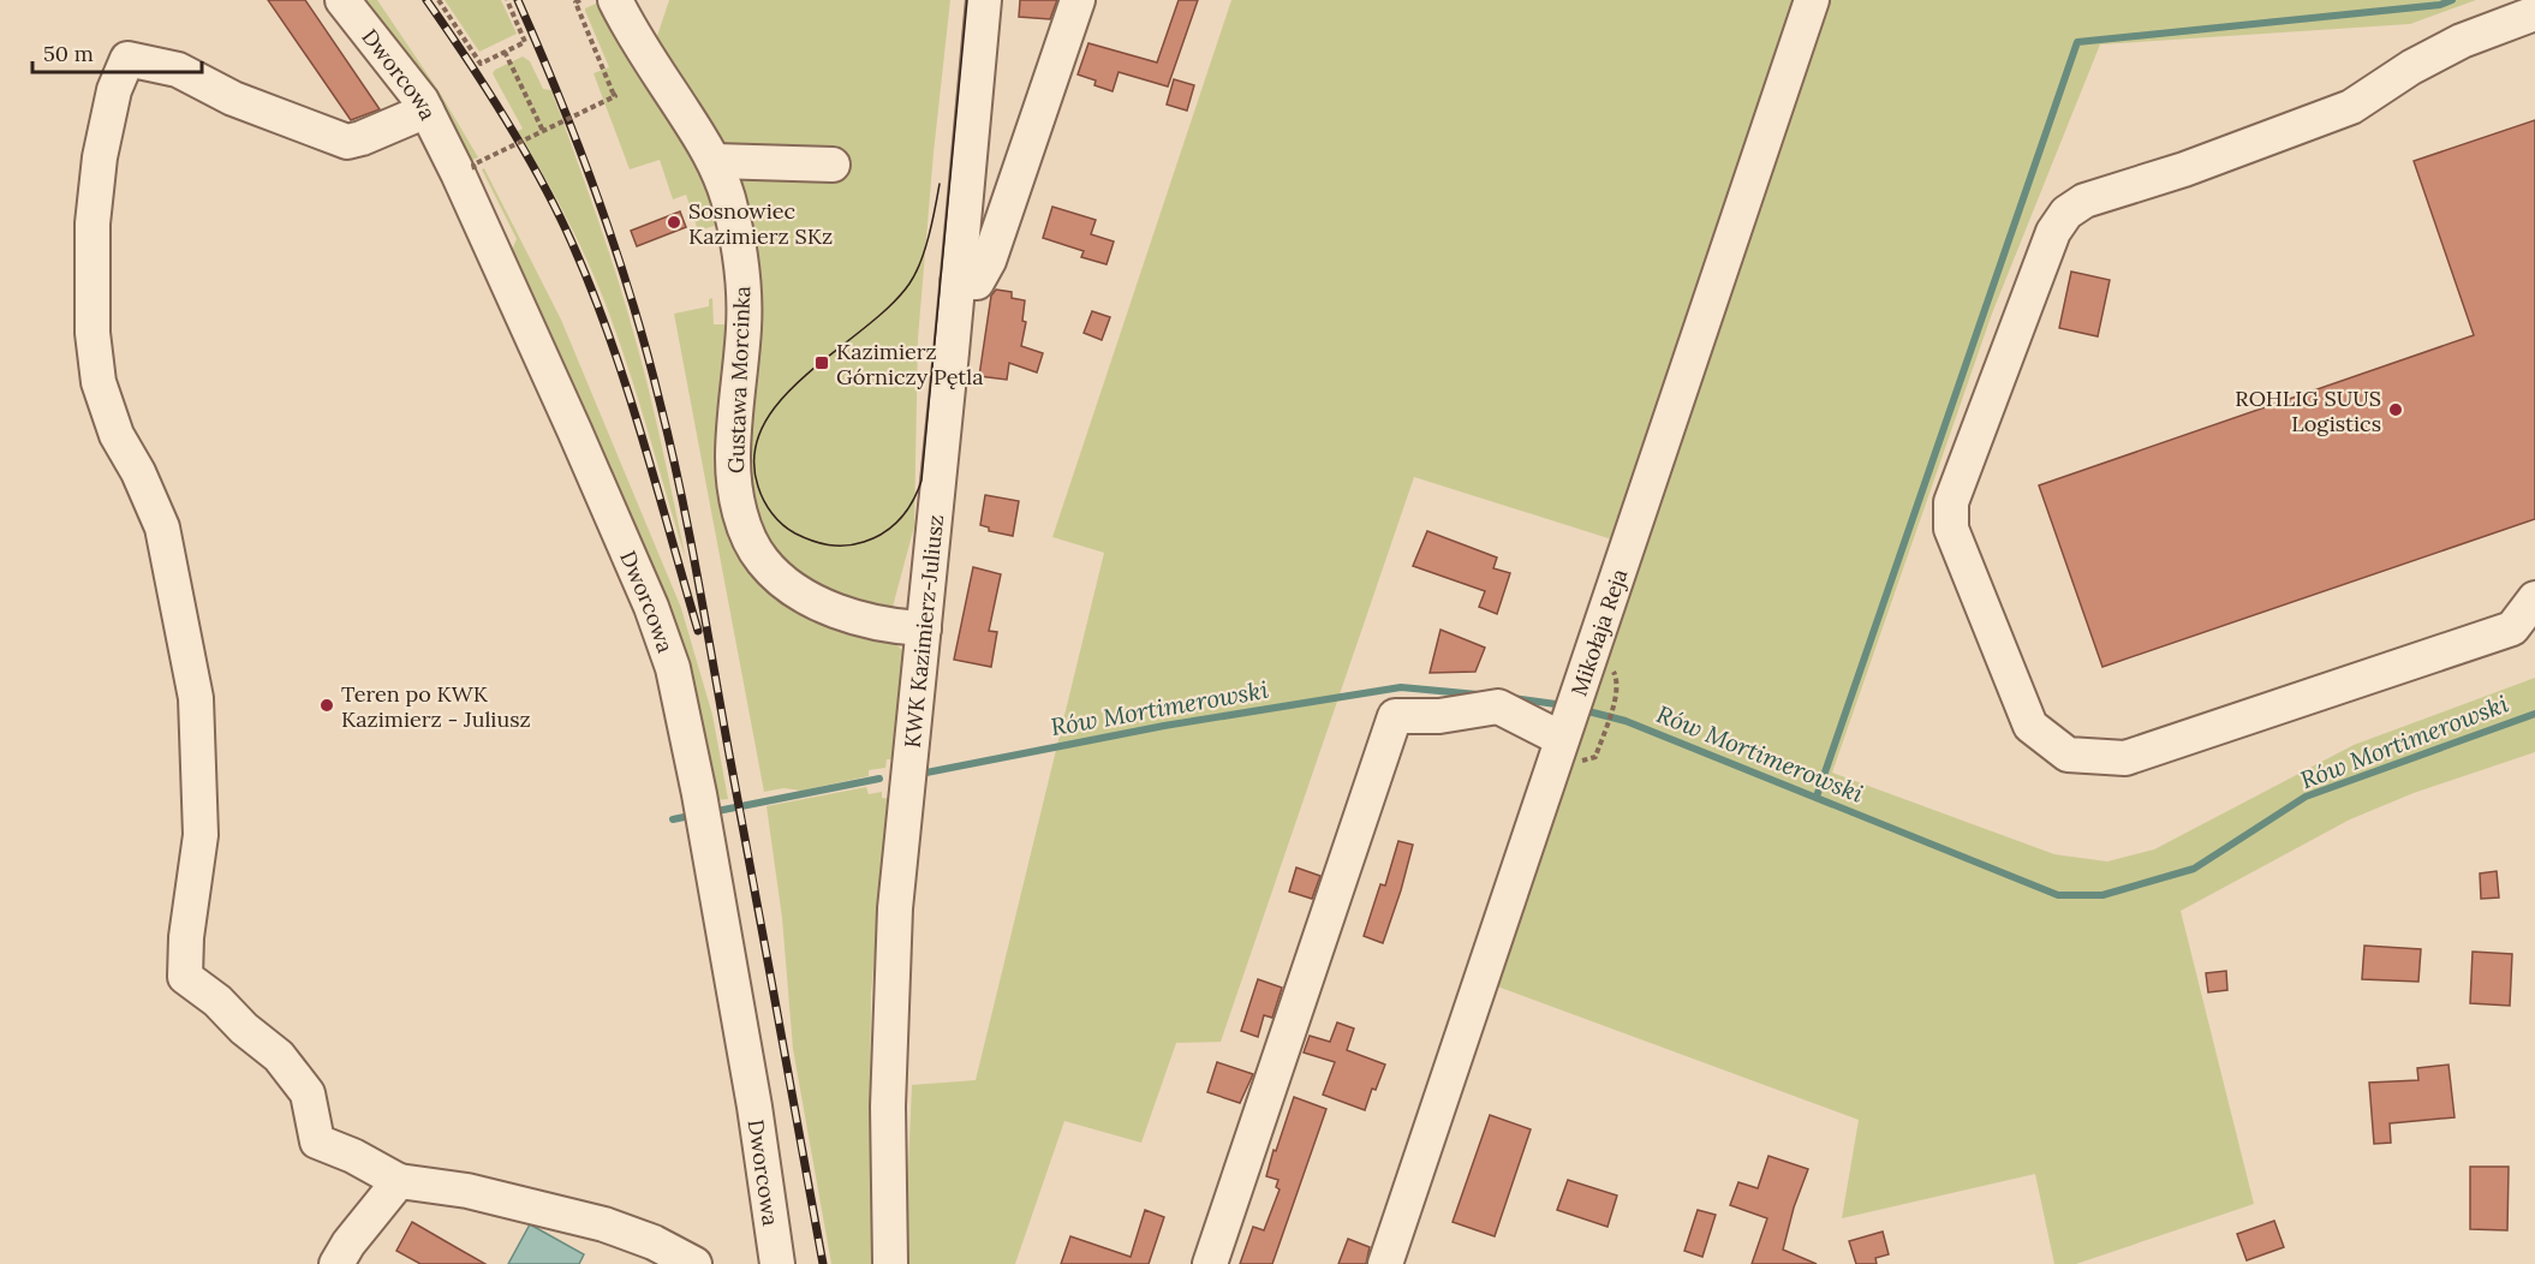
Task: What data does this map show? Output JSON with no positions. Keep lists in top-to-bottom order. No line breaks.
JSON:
{"streets":{"street":["Dworcowa","Gustawa Morcinka","KWK Kazimierz-Juliusz","Mikołaja Reja"]},"crossings":[["Gustawa Morcinka","KWK Kazimierz-Juliusz"]],"water":["Rów Mortimerowski"],"places":{"other":["Sosnowiec Kazimierz SKz","ROHLIG SUUS Logistics","Teren po KWK Kazimierz - Juliusz"],"transit":["Kazimierz Górniczy Pętla"]},"scale_bar":"50 m"}
